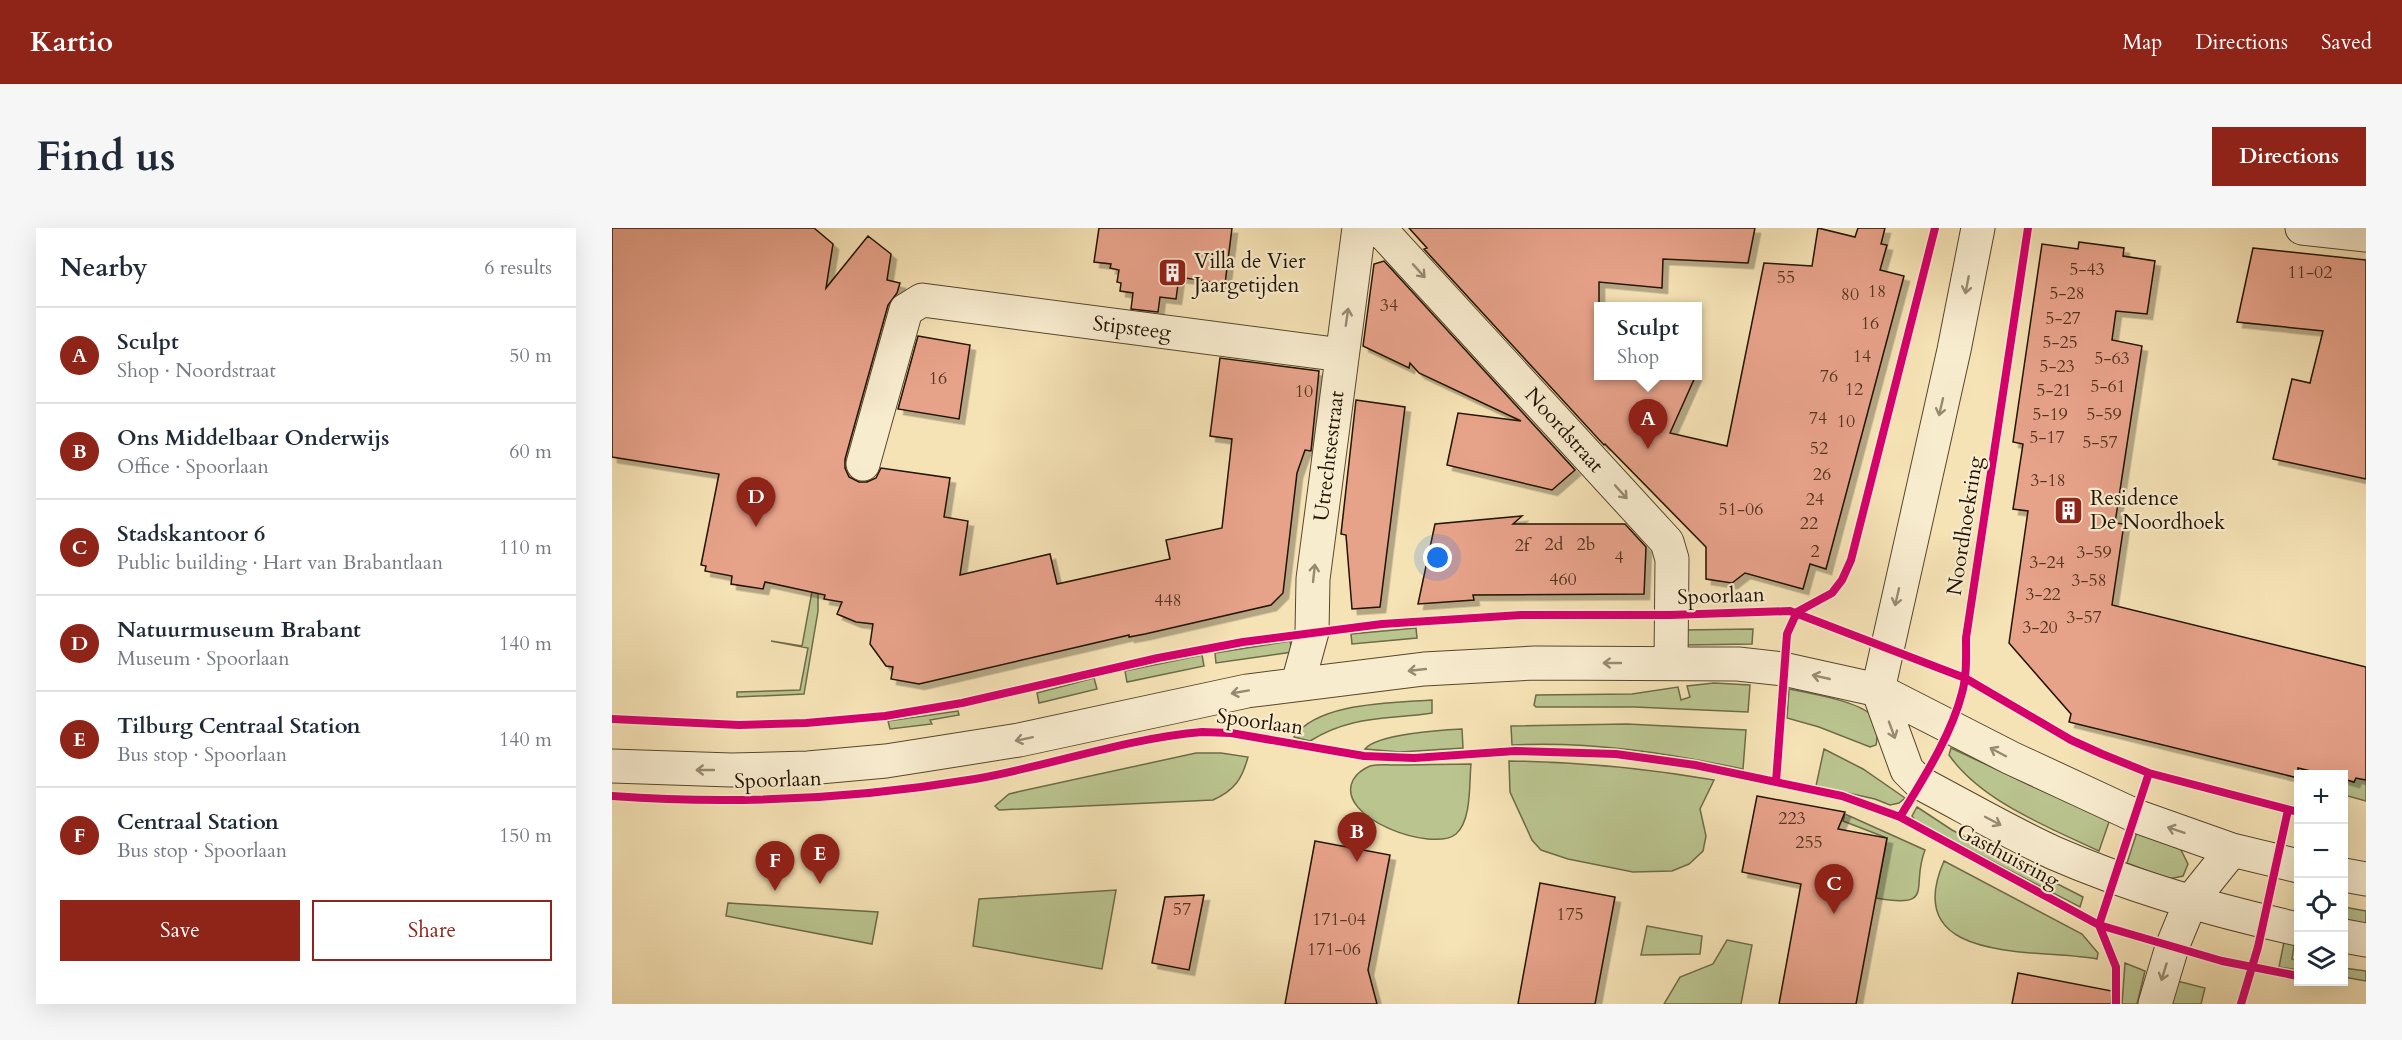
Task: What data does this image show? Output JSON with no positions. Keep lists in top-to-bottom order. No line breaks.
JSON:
{"streets":{"street":["Stipsteeg","Noordstraat","Utrechtsestraat","Spoorlaan"],"cycle path":["Noordhoekring","Gasthuisring"]},"crossings":[["Stipsteeg","Utrechtsestraat"],["Noordstraat","Spoorlaan"],["Utrechtsestraat","Spoorlaan"]],"one_way":["Noordstraat","Utrechtsestraat","Spoorlaan"],"places":{"building":["Villa de Vier Jaargetijden","Residence De Noordhoek"]},"house_numbers":["5-43","11-02","55","18","5-28","80","34","5-27","16","5-25","14","5-63","5-23","76","16","5-61","12","5-21","10","5-19","5-59","74","10","5-17","5-57","52","26","3-18","24","51-06","22","2d","2b","2f","2","3-59","4","3-24","460","3-58","3-22","448","3-57","3-20","223","255","57","175","171-04","171-06"],"page":{"header":"Kartio","nav":["Map","Directions","Saved"],"buttons":["Directions",["Save","Share"]],"title":"Find us","heading":["Nearby","6 results"],"popup":["Sculpt","Shop"],"list":[{"mark":"A","name":"Sculpt","note":"Shop · Noordstraat","value":"50 m"},{"mark":"B","name":"Ons Middelbaar Onderwijs","note":"Office · Spoorlaan","value":"60 m"},{"mark":"C","name":"Stadskantoor 6","note":"Public building · Hart van Brabantlaan","value":"110 m"},{"mark":"D","name":"Natuurmuseum Brabant","note":"Museum · Spoorlaan","value":"140 m"},{"mark":"E","name":"Tilburg Centraal Station","note":"Bus stop · Spoorlaan","value":"140 m"},{"mark":"F","name":"Centraal Station","note":"Bus stop · Spoorlaan","value":"150 m"}],"pins":["A","D","B","E","F","C"],"map_buttons":["+","−"]}}
